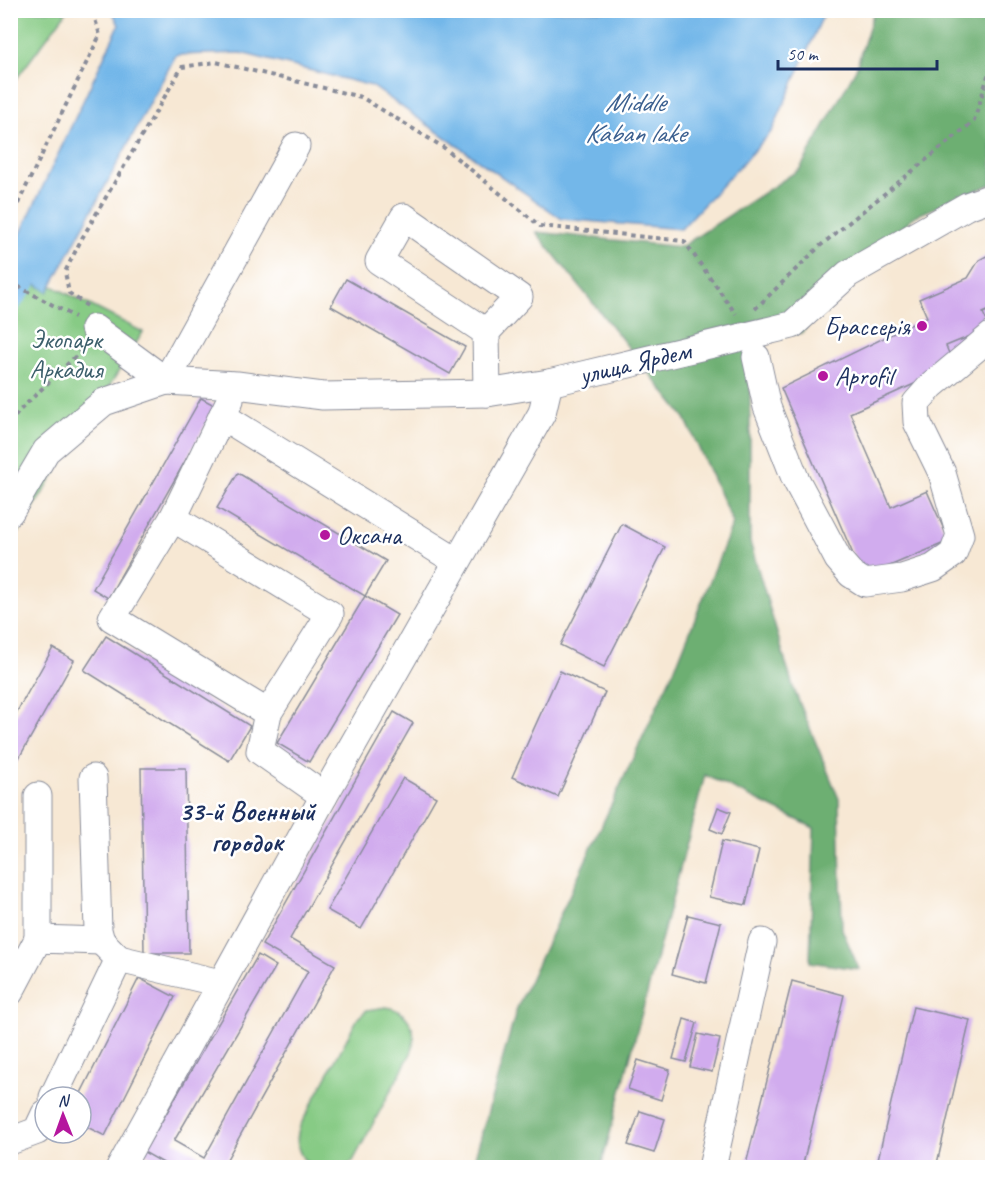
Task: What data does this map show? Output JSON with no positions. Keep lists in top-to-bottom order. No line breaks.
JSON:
{"streets":{"street":["улица Ярдем"]},"districts":["33-й Военный городок"],"water":["Middle Kaban lake"],"parks":["Экопарк Аркадия"],"places":["Брассерiя","Aprofil","Оксана"],"scale_bar":"50 m","north":"top"}
